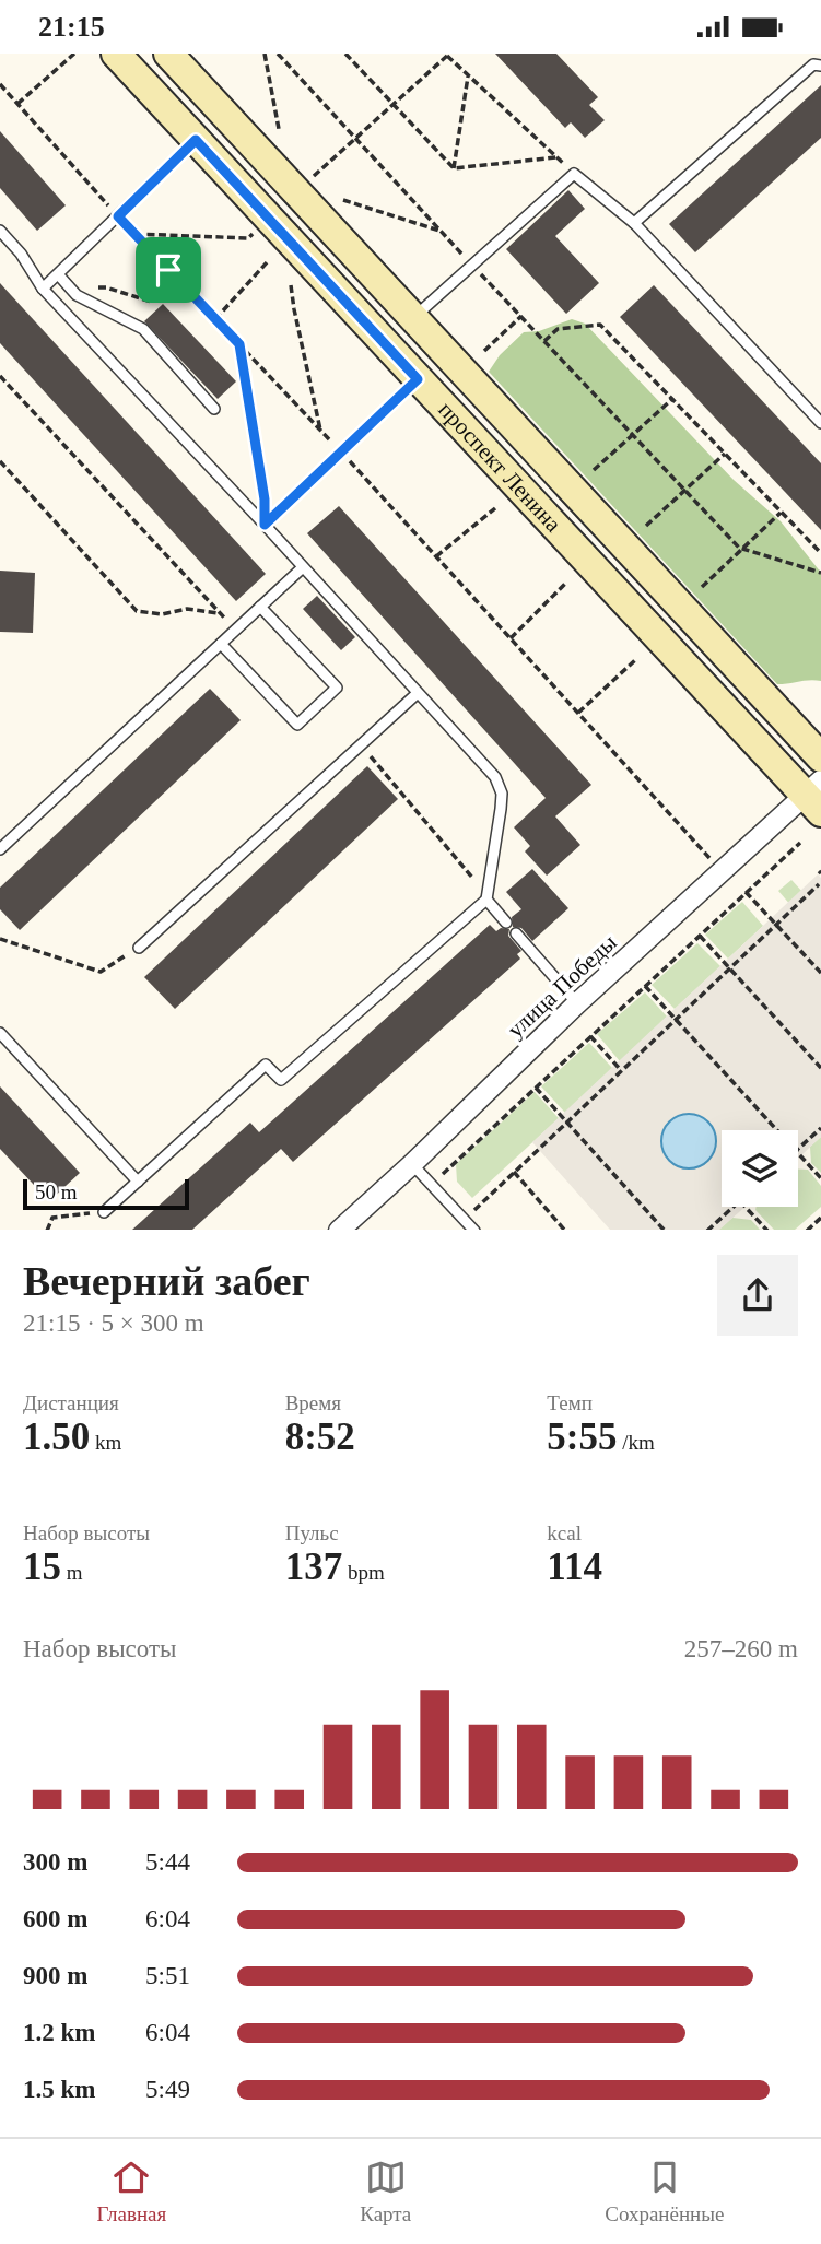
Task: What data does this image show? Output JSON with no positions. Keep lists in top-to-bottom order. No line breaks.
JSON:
{"streets":{"main road":["проспект Ленина"],"street":["улица Победы"]},"crossings":[["проспект Ленина","улица Победы"]],"scale_bar":"50 m","page":{"status":"21:15","scale":"50 m","heading":["Вечерний забег","21:15 · 5 × 300 m"],"stats":[["Дистанция","1.50 km"],["Время","8:52"],["Темп","5:55 /km"],["Набор высоты","15 m"],["Пульс","137 bpm"],["kcal","114"]],"chart":["Набор высоты","257–260 m"],"list":[{"name":"300 m","note":"5:44"},{"name":"600 m","note":"6:04"},{"name":"900 m","note":"5:51"},{"name":"1.2 km","note":"6:04"},{"name":"1.5 km","note":"5:49"}],"tabs":["Главная","Карта","Сохранённые"]}}
